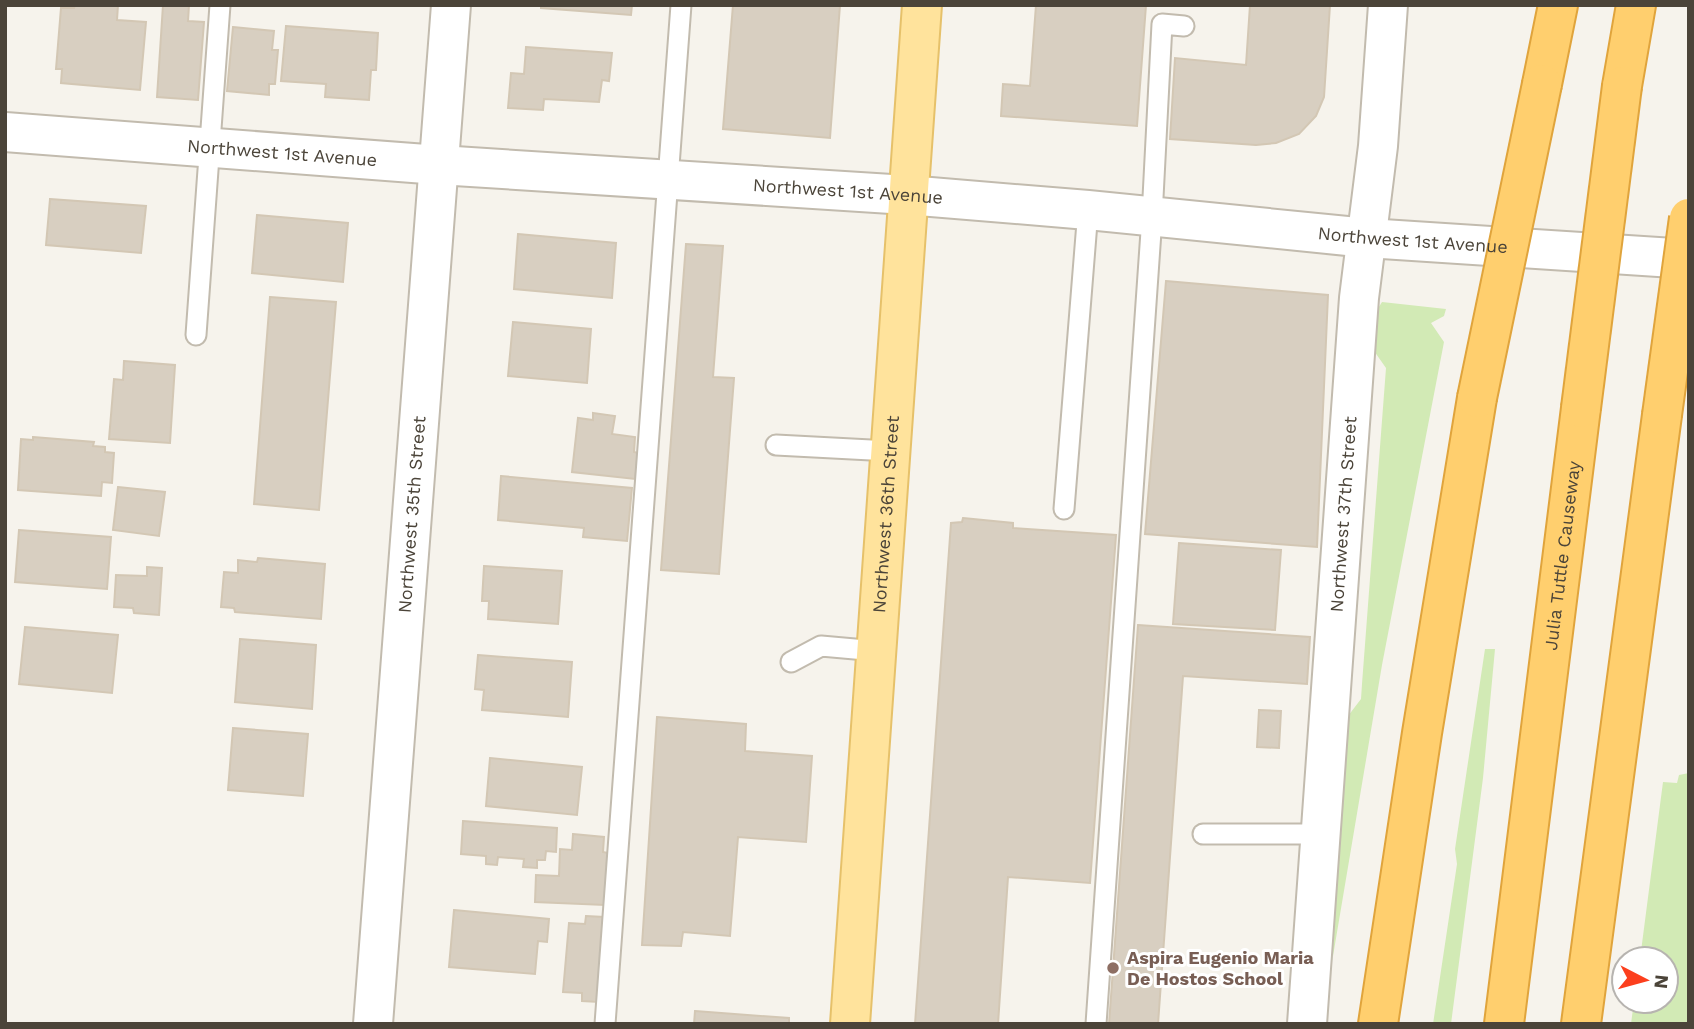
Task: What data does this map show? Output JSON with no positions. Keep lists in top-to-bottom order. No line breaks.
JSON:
{"streets":{"highway":["Julia Tuttle Causeway"],"main road":["Northwest 36th Street"],"street":["Northwest 1st Avenue","Northwest 37th Street","Northwest 35th Street"]},"crossings":[["Northwest 1st Avenue","Northwest 37th Street"],["Northwest 1st Avenue","Northwest 35th Street"],["Northwest 1st Avenue","Northwest 36th Street"]],"places":["Aspira Eugenio Maria De Hostos School"],"north":"right"}
